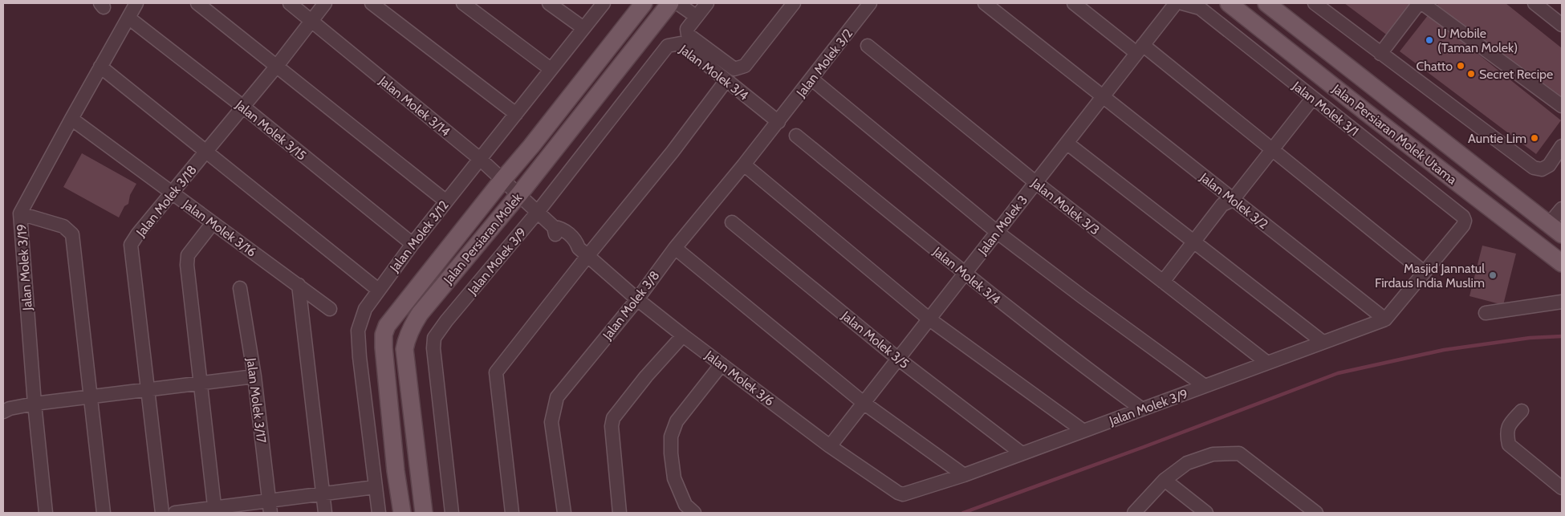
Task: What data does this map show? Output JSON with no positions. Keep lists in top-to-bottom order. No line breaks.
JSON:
{"streets":{"main road":["Jalan Persiaran Molek Utama","Jalan Persiaran Molek"],"street":["Jalan Molek 3/2","Jalan Molek 3/4","Jalan Molek 3/14","Jalan Molek 3/1","Jalan Molek 3/15","Jalan Molek 3/18","Jalan Molek 3/3","Jalan Molek 3","Jalan Molek 3/16","Jalan Molek 3/12","Jalan Molek 3/9","Jalan Molek 3/19","Jalan Molek 3/8","Jalan Molek 3/5","Jalan Molek 3/6","Jalan Molek 3/17"]},"crossings":[["Jalan Molek 3/2","Jalan Molek 3/4"],["Jalan Molek 3/2","Jalan Molek 3"],["Jalan Molek 3/2","Jalan Molek 3/9"],["Jalan Molek 3/2","Jalan Molek 3/8"],["Jalan Molek 3/4","Jalan Molek 3"],["Jalan Molek 3/4","Jalan Molek 3/9"],["Jalan Molek 3/4","Jalan Molek 3/8"],["Jalan Molek 3/14","Jalan Molek 3/18"],["Jalan Molek 3/14","Jalan Molek 3/12"],["Jalan Molek 3/14","Jalan Persiaran Molek"],["Jalan Molek 3/14","Jalan Molek 3/9"],["Jalan Molek 3/14","Jalan Molek 3/6"],["Jalan Molek 3/15","Jalan Molek 3/18"],["Jalan Molek 3/15","Jalan Molek 3/12"],["Jalan Molek 3/15","Jalan Molek 3/19"],["Jalan Molek 3/18","Jalan Molek 3/16"],["Jalan Molek 3/3","Jalan Molek 3"],["Jalan Molek 3/3","Jalan Molek 3/9"],["Jalan Molek 3","Jalan Molek 3/5"],["Jalan Molek 3","Jalan Molek 3/6"],["Jalan Molek 3/16","Jalan Molek 3/19"],["Jalan Molek 3/9","Jalan Molek 3/5"],["Jalan Molek 3/9","Jalan Molek 3/6"],["Jalan Molek 3/8","Jalan Molek 3/6"]],"places":["U Mobile (Taman Molek)","Chatto","Secret Recipe","Auntie Lim","Masjid Jannatul Firdaus India Muslim"]}
